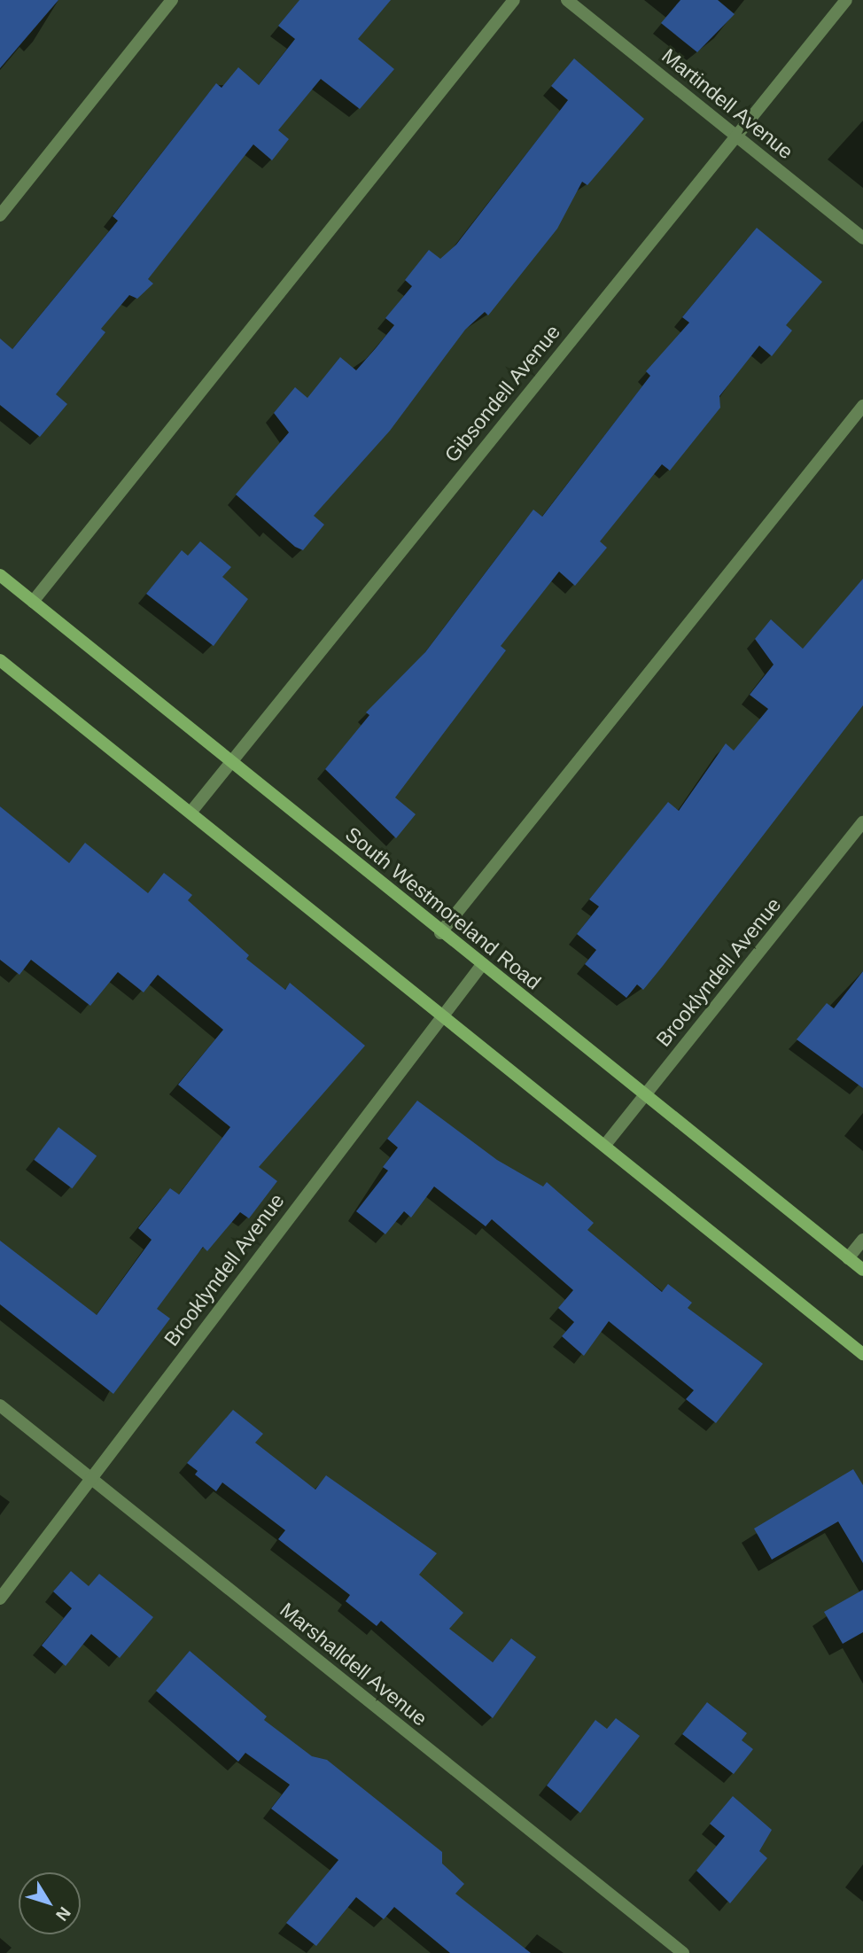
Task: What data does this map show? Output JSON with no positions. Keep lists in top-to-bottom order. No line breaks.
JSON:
{"streets":{"main road":["South Westmoreland Road"],"street":["Martindell Avenue","Gibsondell Avenue","Brooklyndell Avenue","Marshalldell Avenue"]},"crossings":[["Martindell Avenue","Gibsondell Avenue"],["Gibsondell Avenue","South Westmoreland Road"],["South Westmoreland Road","Brooklyndell Avenue"],["Brooklyndell Avenue","Marshalldell Avenue"]],"north":"bottom right"}
